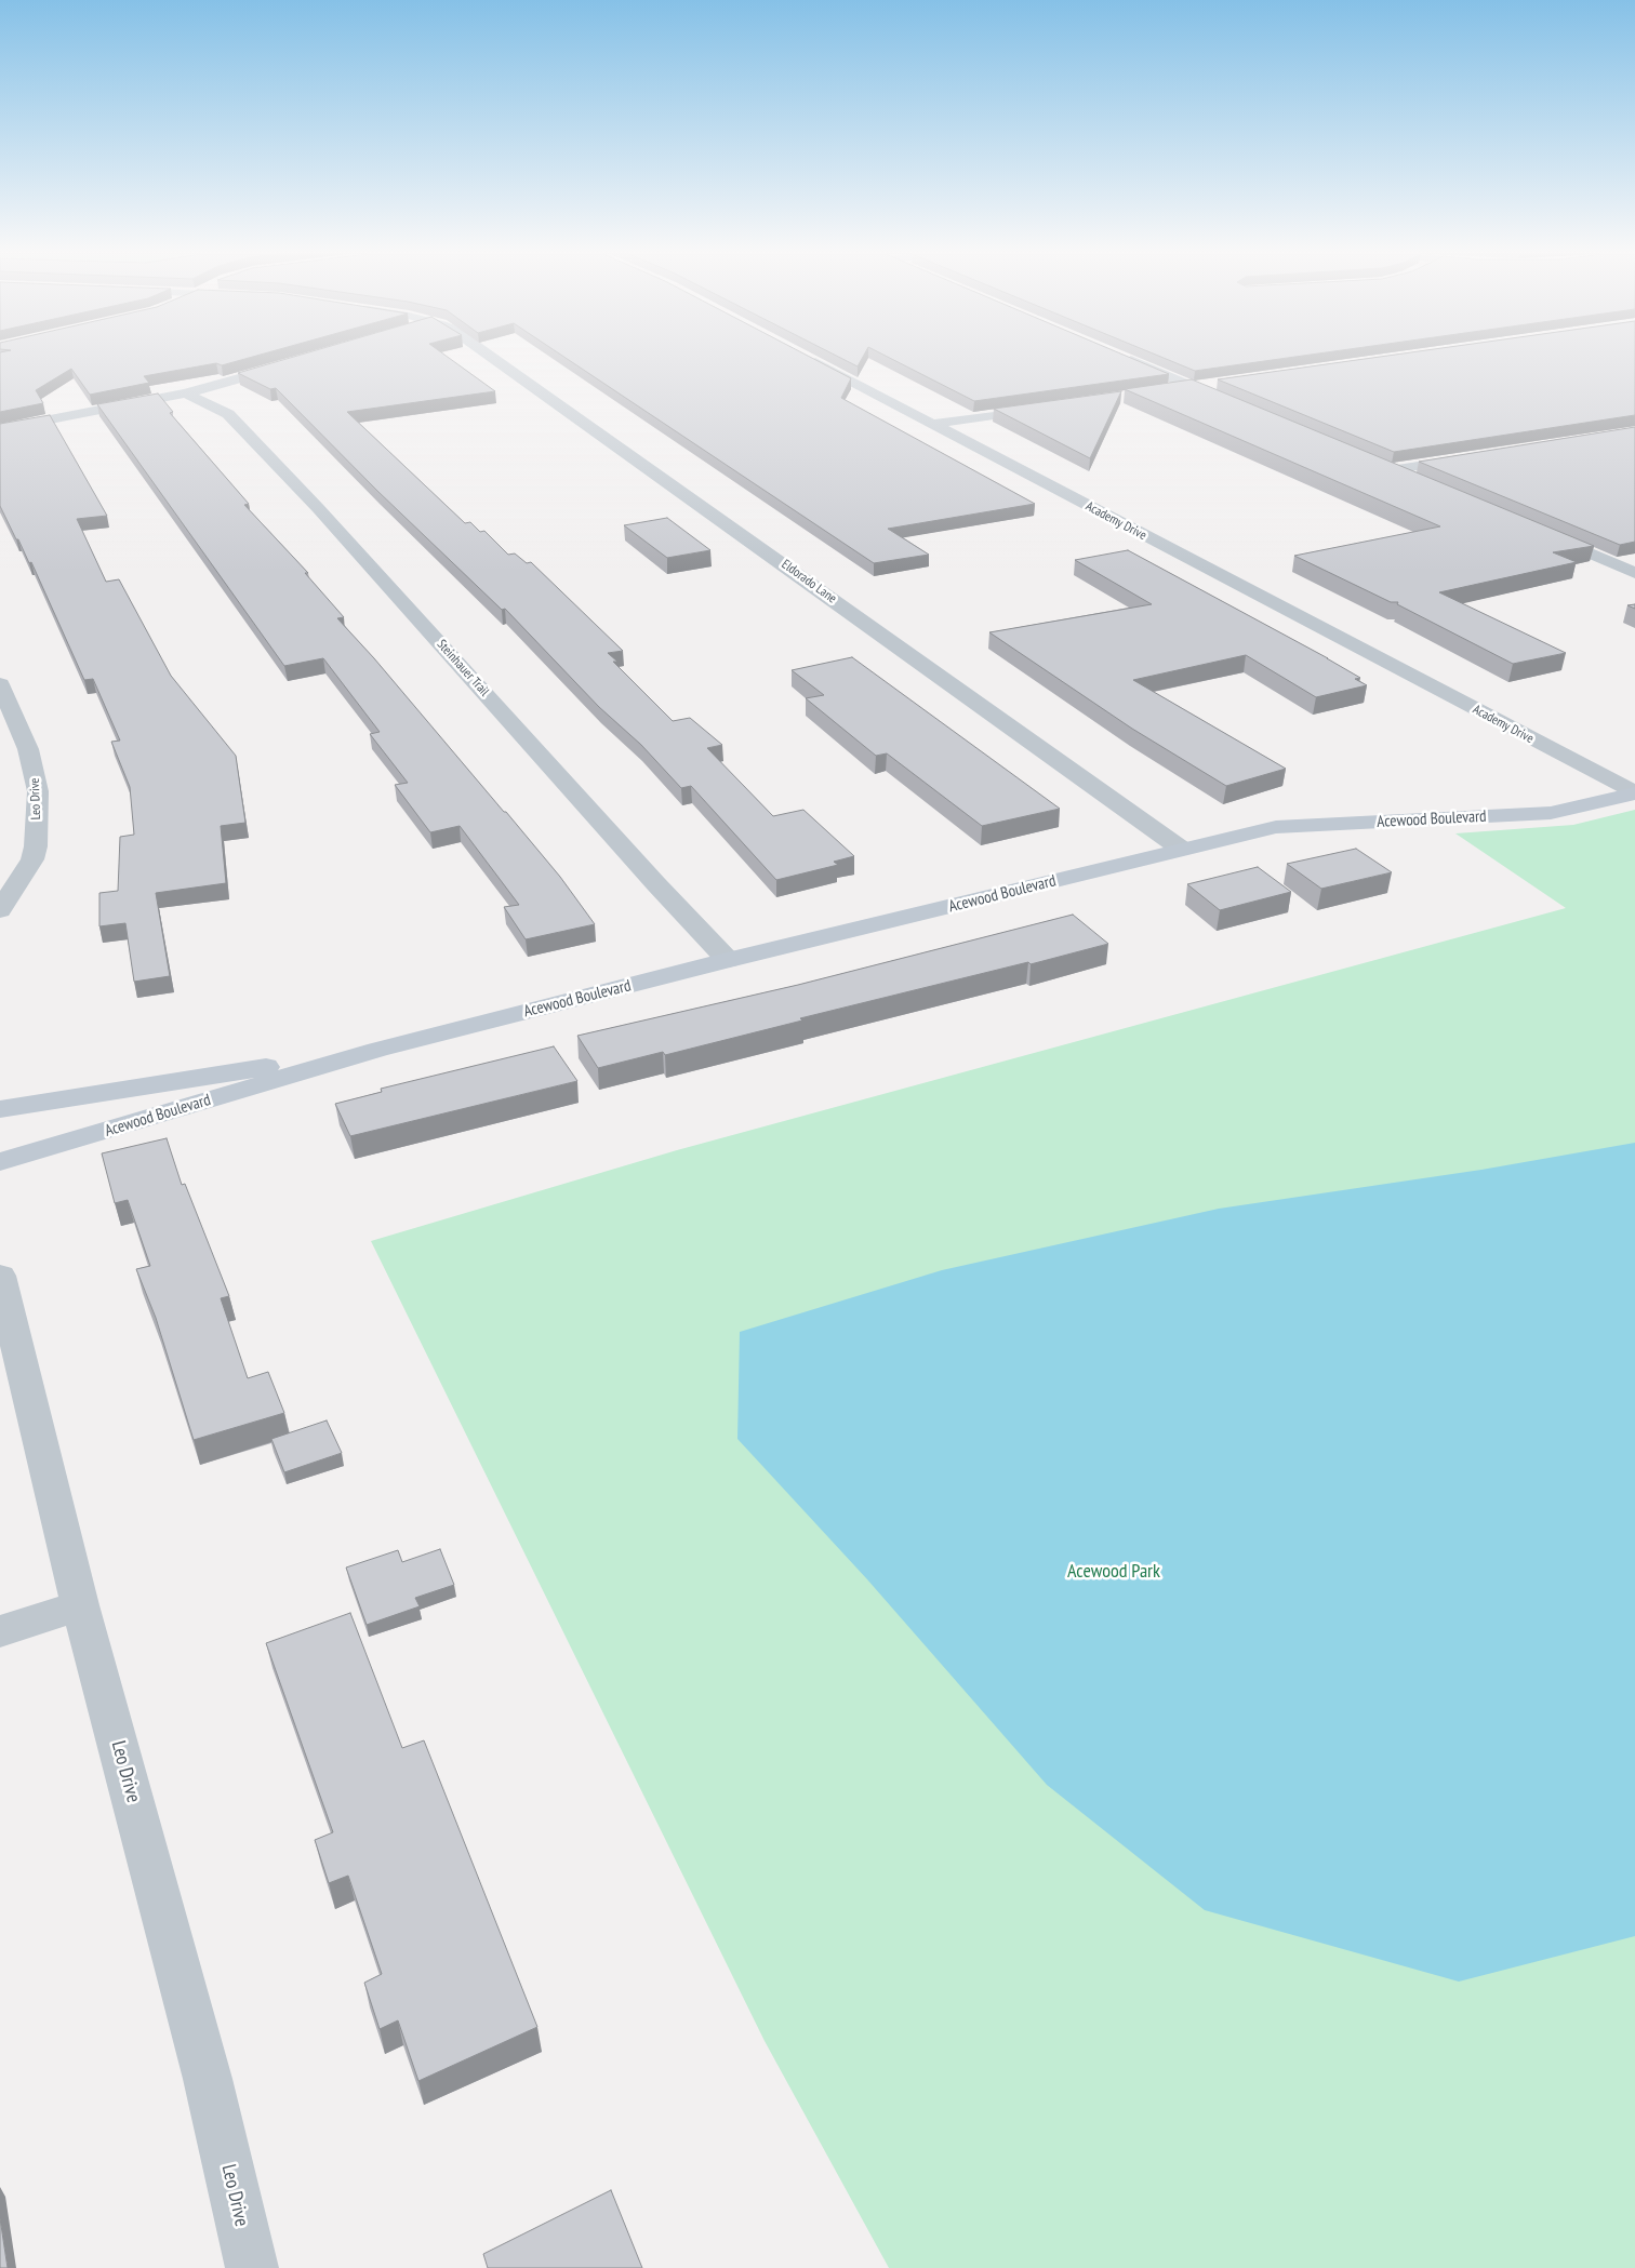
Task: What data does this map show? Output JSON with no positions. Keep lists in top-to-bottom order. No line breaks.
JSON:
{"streets":{"street":["Academy Drive","Eldorado Lane","Steinhauer Trail","Leo Drive","Acewood Boulevard"]},"crossings":[["Academy Drive","Acewood Boulevard"],["Eldorado Lane","Acewood Boulevard"],["Steinhauer Trail","Acewood Boulevard"]],"parks":["Acewood Park"]}
